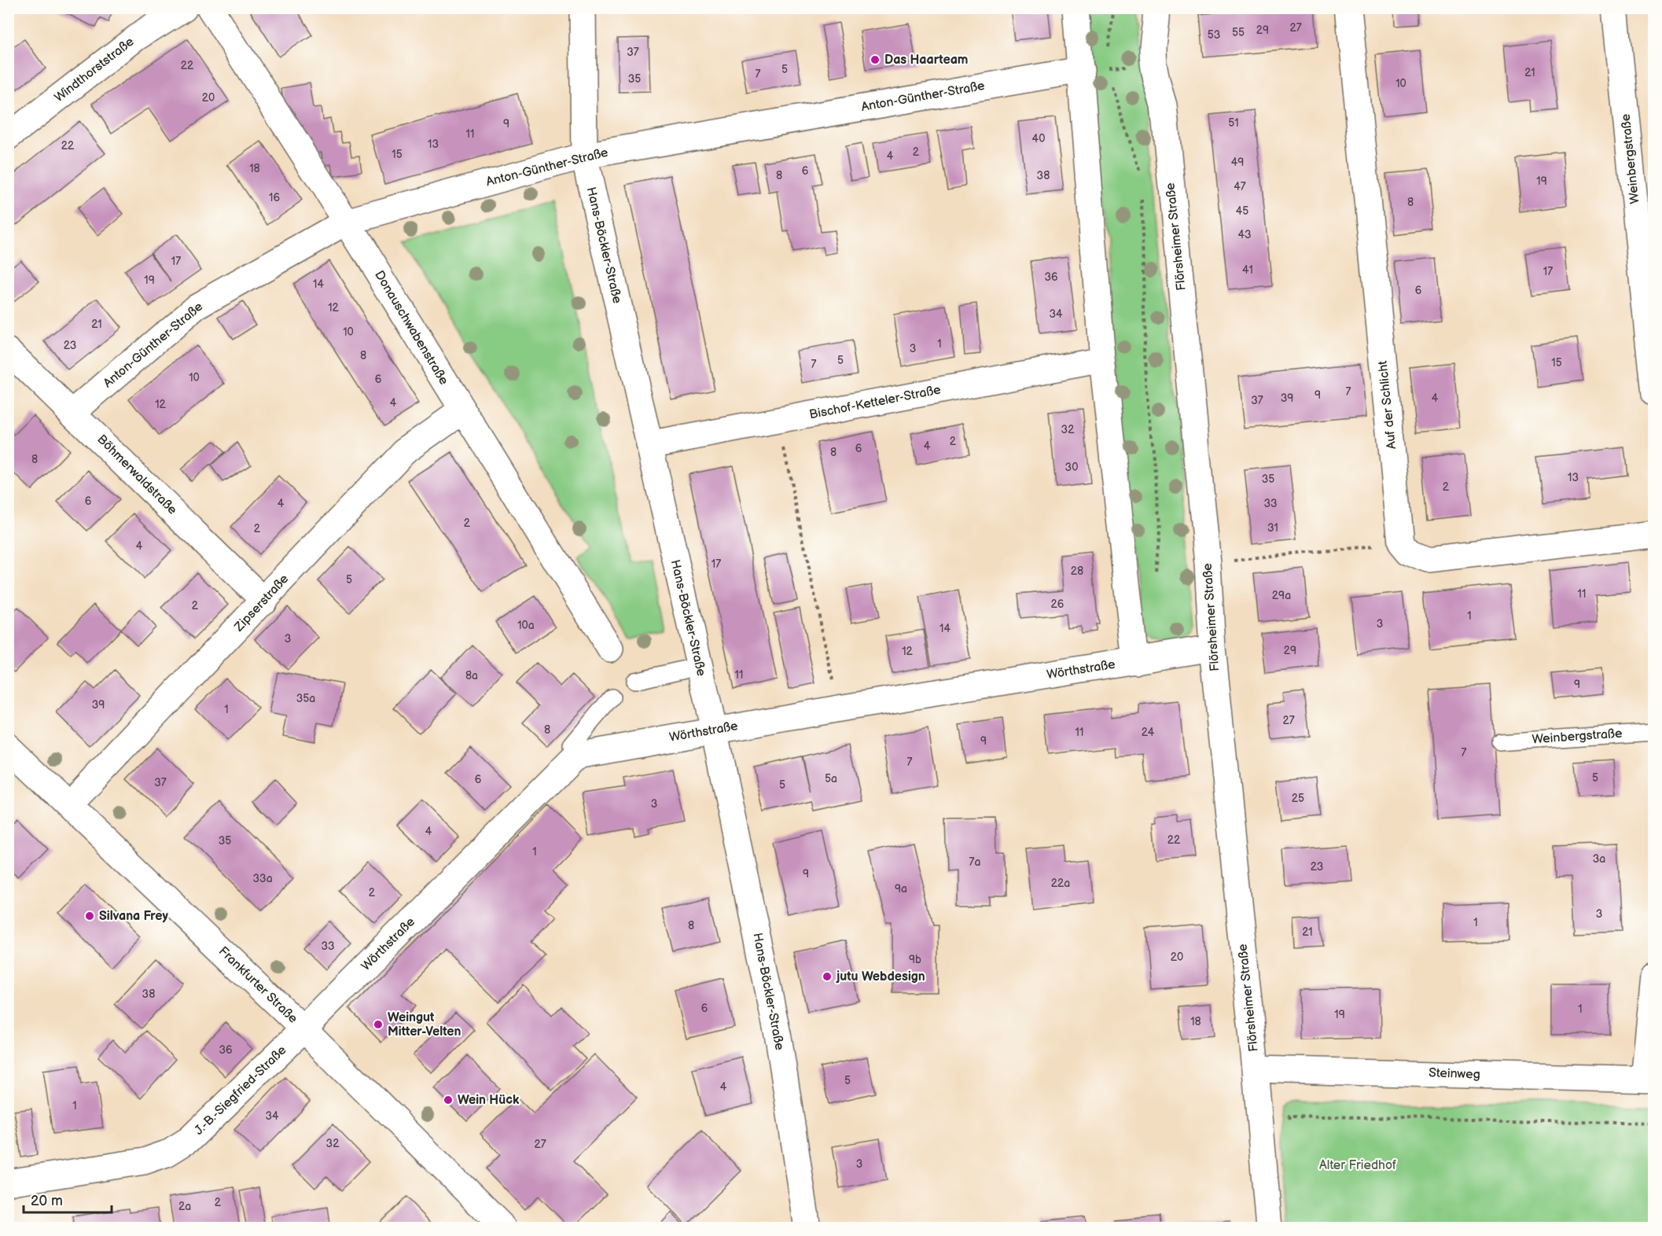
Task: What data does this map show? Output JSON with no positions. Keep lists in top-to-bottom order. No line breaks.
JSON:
{"streets":{"street":["Windthorststraße","Anton-Günther-Straße","Weinbergstraße","Flörsheimer Straße","Hans-Böckler-Straße","Donauschwabenstraße","Bischof-Ketteler-Straße","Auf der Schlicht","Böhmerwaldstraße","Zipserstraße","Wörthstraße","Frankfurter Straße","Steinweg","J.-B.-Siegfried-Straße"]},"crossings":[["Anton-Günther-Straße","Hans-Böckler-Straße"],["Anton-Günther-Straße","Donauschwabenstraße"],["Anton-Günther-Straße","Böhmerwaldstraße"],["Flörsheimer Straße","Wörthstraße"],["Flörsheimer Straße","Steinweg"],["Hans-Böckler-Straße","Bischof-Ketteler-Straße"],["Hans-Böckler-Straße","Wörthstraße"],["Donauschwabenstraße","Zipserstraße"],["Böhmerwaldstraße","Zipserstraße"],["Zipserstraße","Frankfurter Straße"],["Wörthstraße","Frankfurter Straße"],["Wörthstraße","J.-B.-Siegfried-Straße"],["Frankfurter Straße","J.-B.-Siegfried-Straße"]],"parks":["Alter Friedhof"],"places":["Das Haarteam","Silvana Frey","jutu Webdesign","Weingut Mitter-Velten","Wein Hück"],"house_numbers":["27","29","55","53","37","22","5","21","7","35","10","20","51","9","11","40","13","22","2","15","4","49","18","6","8","38","19","47","16","8","45","43","17","41","17","36","19","14","6","12","34","21","10","1","23","3","8","5","15","7","10","6","7","9","39","4","37","4","12","32","2","4","6","8","8","30","13","35","2","6","4","33","2","31","2","4","17","28","5","11","29a","26","2","1","3","10a","14","3","29","12","11","8a","9","35a","39","1","27","8","11","24","9","7","7","5","5a","6","37","5","25","3","4","22","35","1","3a","7a","23","9","33a","22a","9a","2","3","1","8","21","33","20","9b","38","6","1","19","18","36","5","4","1","34","32","27","3","2","2a"],"scale_bar":"20 m"}
